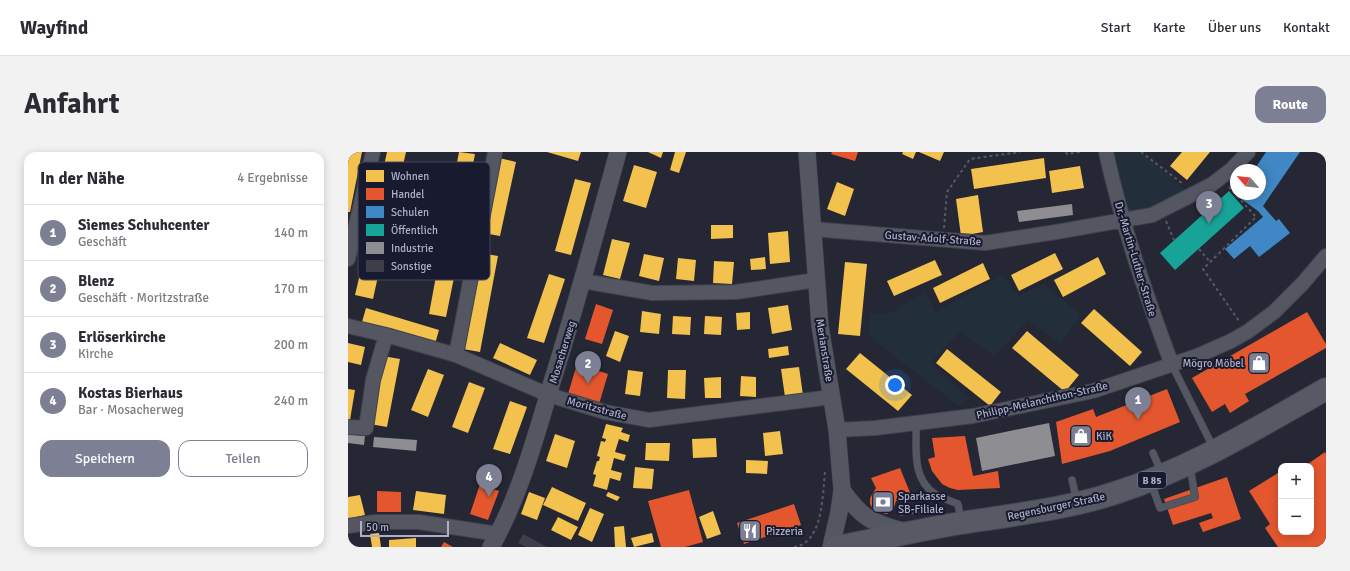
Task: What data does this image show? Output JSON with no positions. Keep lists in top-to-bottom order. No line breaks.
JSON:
{"streets":{"main road":["B 85","Regensburger Straße"],"street":["Gustav-Adolf-Straße","Dr.-Martin-Luther-Straße","Merianstraße","Mosacherweg","Philipp-Melanchthon-Straße","Moritzstraße"]},"crossings":[["Gustav-Adolf-Straße","Dr.-Martin-Luther-Straße"],["Gustav-Adolf-Straße","Merianstraße"],["Dr.-Martin-Luther-Straße","Philipp-Melanchthon-Straße"],["Merianstraße","Philipp-Melanchthon-Straße"],["Merianstraße","Moritzstraße"],["Mosacherweg","Moritzstraße"]],"places":{"shop":["Mögro Möbel","KiK"],"bank":["Sparkasse SB-Filiale"],"restaurant":["Pizzeria"]},"legend":["Wohnen","Handel","Schulen","Öffentlich","Industrie","Sonstige"],"scale_bar":"50 m","north":"top left","page":{"header":"Wayfind","nav":["Start","Karte","Über uns","Kontakt"],"buttons":["Route",["Speichern","Teilen"]],"title":"Anfahrt","heading":["In der Nähe","4 Ergebnisse"],"pins":["3","2","1","4"],"list":[{"mark":"1","name":"Siemes Schuhcenter","note":"Geschäft","value":"140 m"},{"mark":"2","name":"Blenz","note":"Geschäft · Moritzstraße","value":"170 m"},{"mark":"3","name":"Erlöserkirche","note":"Kirche","value":"200 m"},{"mark":"4","name":"Kostas Bierhaus","note":"Bar · Mosacherweg","value":"240 m"}],"map_buttons":["+","−"],"scale":"50 m"}}
